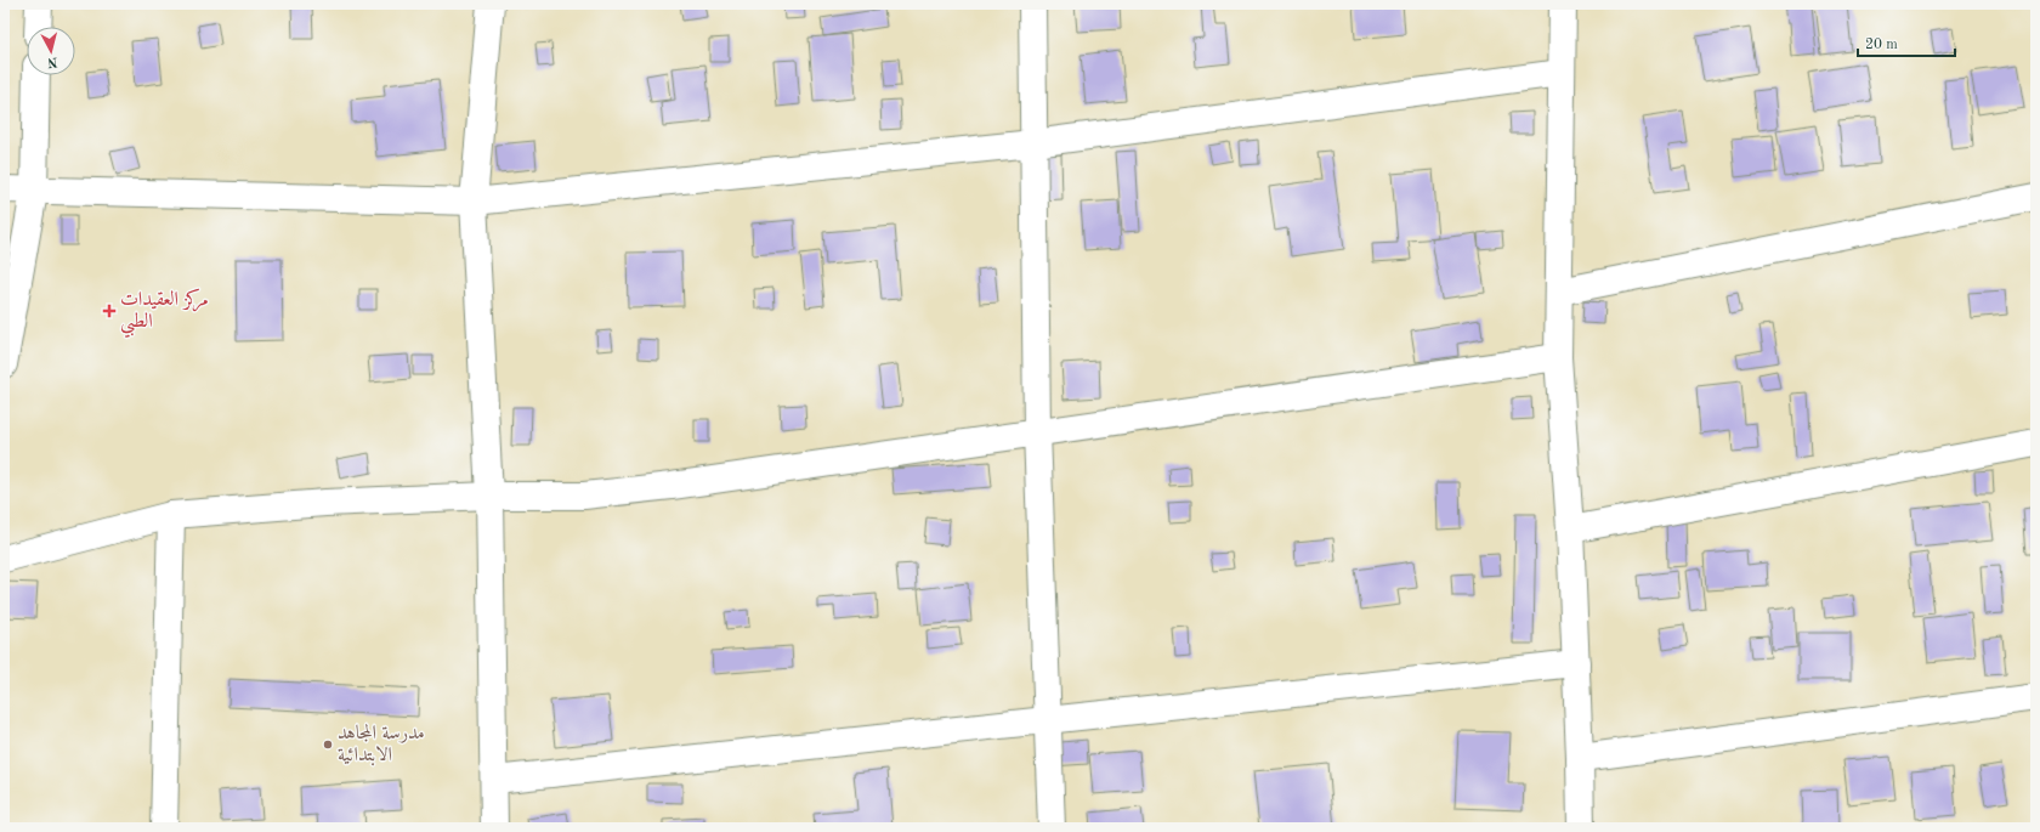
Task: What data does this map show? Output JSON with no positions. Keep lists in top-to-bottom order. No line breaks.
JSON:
{"places":{"health":["مركز العقيدات الطبي"],"other":["مدرسة المجاهد الابتدائية"]},"scale_bar":"20 m","north":"bottom"}
